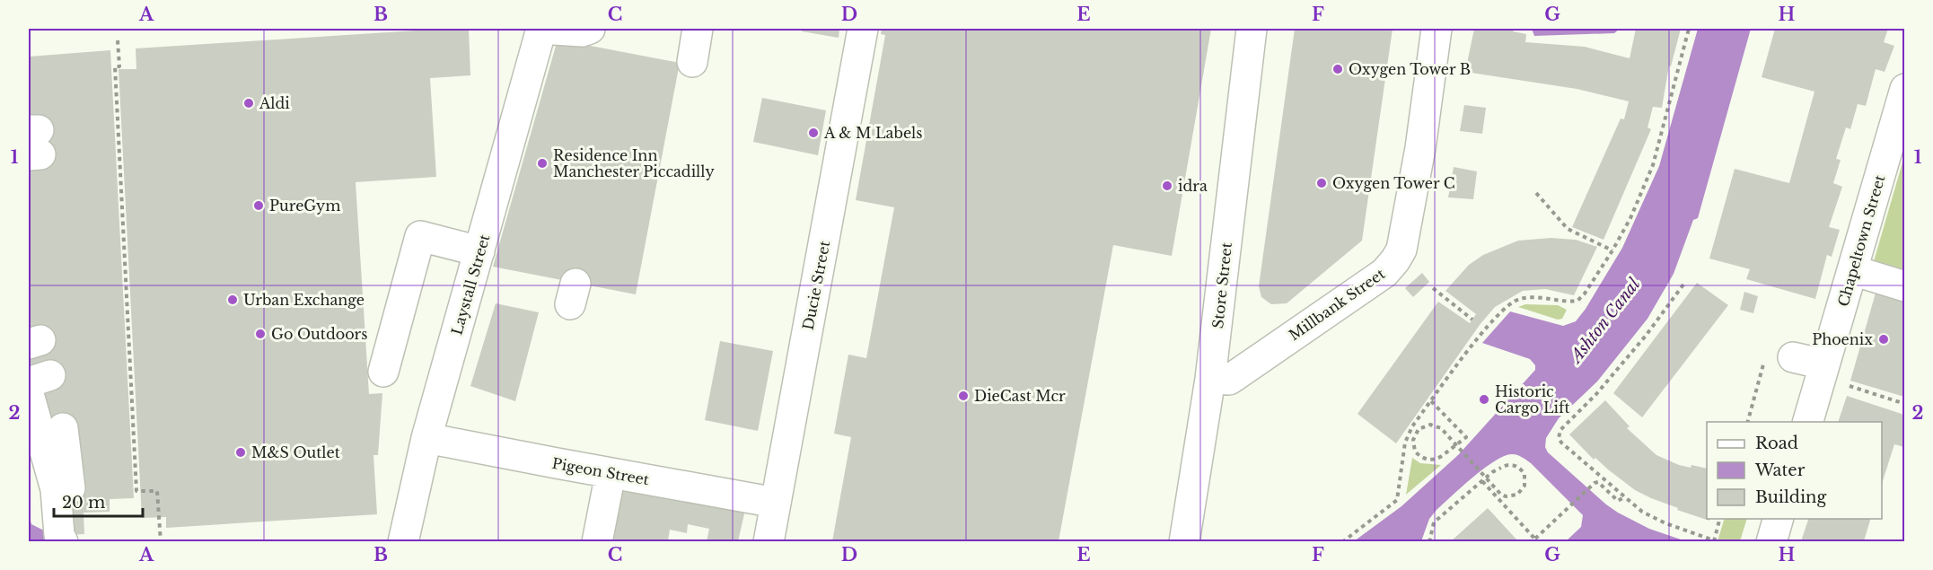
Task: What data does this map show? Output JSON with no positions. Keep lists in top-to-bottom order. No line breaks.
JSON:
{"streets":{"street":["Chapeltown Street","Laystall Street","Ducie Street","Store Street","Millbank Street","Pigeon Street"]},"crossings":[["Laystall Street","Pigeon Street"],["Ducie Street","Pigeon Street"],["Store Street","Millbank Street"]],"water":["Ashton Canal"],"places":["Oxygen Tower B","Aldi","A & M Labels","Residence Inn Manchester Piccadilly","Oxygen Tower C","idra","PureGym","Urban Exchange","Go Outdoors","Phoenix","DieCast Mcr","Historic Cargo Lift","M&S Outlet"],"legend":["Road","Water","Building"],"scale_bar":"20 m","grid":{"columns":["A","B","C","D","E","F","G","H"],"rows":["1","2"]}}
